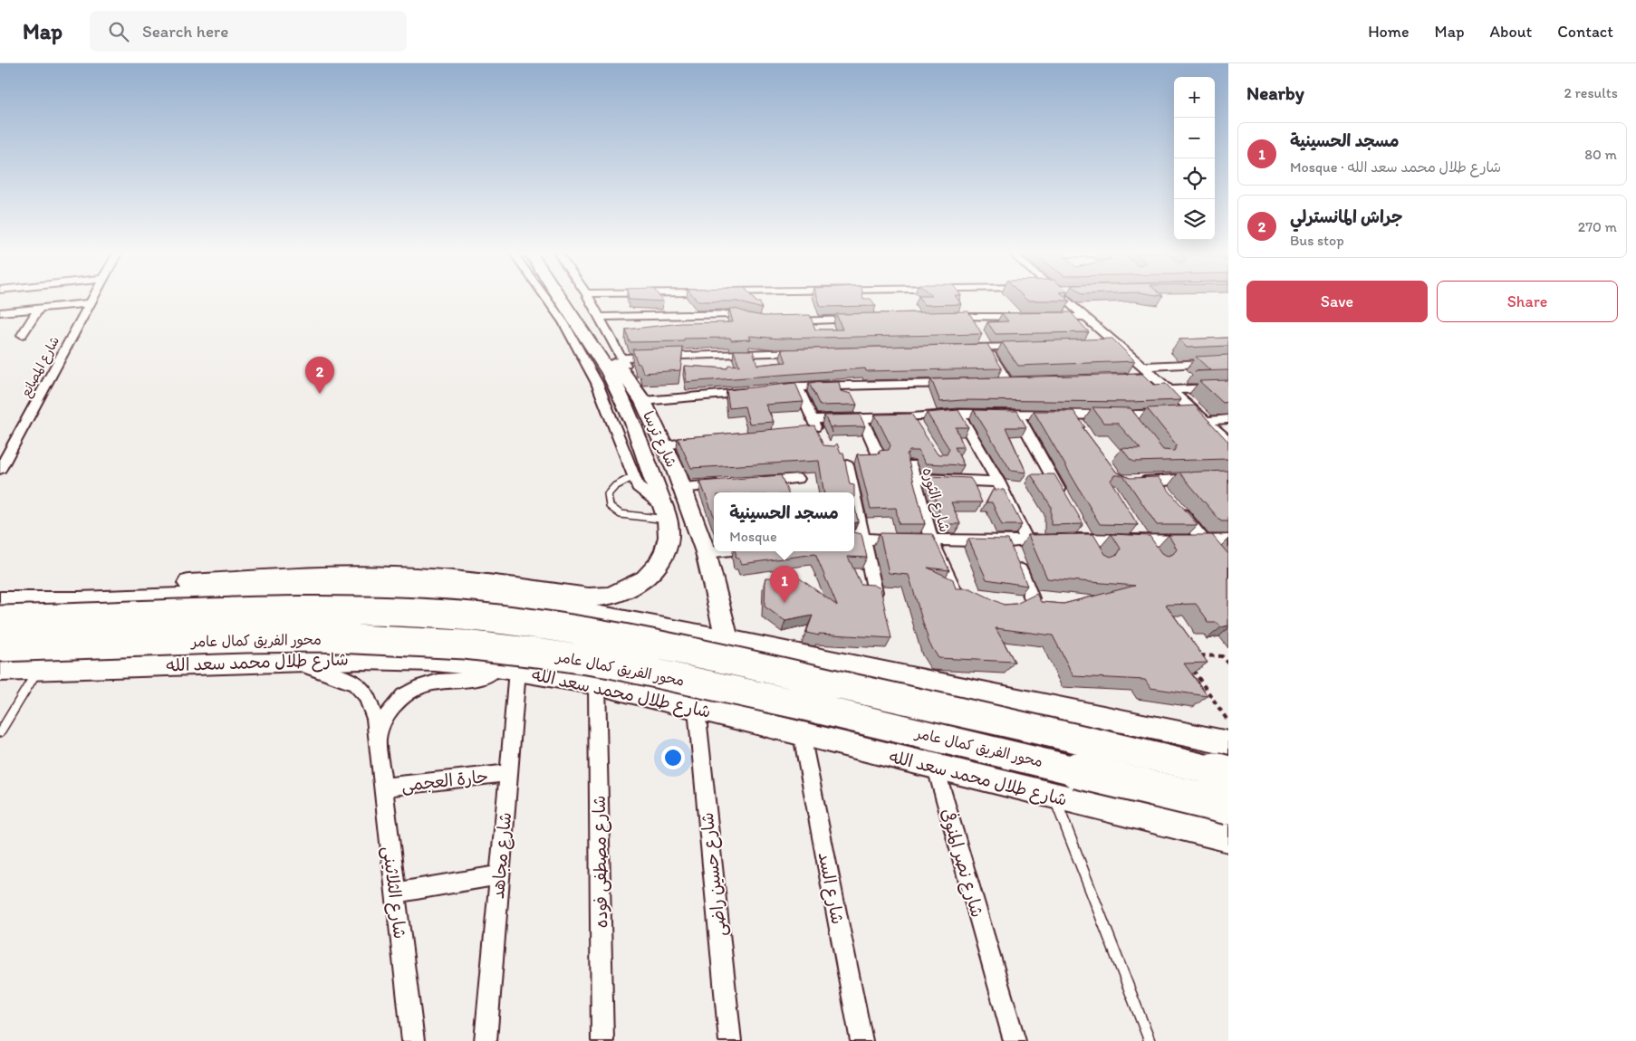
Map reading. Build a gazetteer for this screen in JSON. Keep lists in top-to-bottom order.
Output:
{
  "streets": {
    "highway": ["محور الفريق كمال عامر"],
    "main road": ["شارع ترسا", "شارع طلال محمد سعد الله"],
    "street": [
      "شارع المصانع",
      "شارع الثوره",
      "حارة العجمى",
      "شارع مجاهد",
      "شارع مصطفى فوده",
      "شارع نصر المنوفى",
      "شارع حسين راضى",
      "شارع السد",
      "شارع الثلاثينى"
    ]
  },
  "crossings": [
    ["شارع ترسا", "شارع طلال محمد سعد الله"],
    ["شارع طلال محمد سعد الله", "شارع مجاهد"],
    ["شارع طلال محمد سعد الله", "شارع مصطفى فوده"],
    ["شارع طلال محمد سعد الله", "شارع نصر المنوفى"],
    ["شارع طلال محمد سعد الله", "شارع حسين راضى"],
    ["شارع طلال محمد سعد الله", "شارع السد"],
    ["شارع طلال محمد سعد الله", "شارع الثلاثينى"],
    ["حارة العجمى", "شارع مجاهد"],
    ["حارة العجمى", "شارع الثلاثينى"],
    ["شارع مجاهد", "شارع الثلاثينى"]
  ],
  "page": {
    "header": "Map",
    "search": "Search here",
    "nav": [
      "Home",
      "Map",
      "About",
      "Contact"
    ],
    "heading": ["Nearby", "2 results"],
    "map_buttons": ["+", "−"],
    "list": [
      {
        "mark": "1",
        "name": "مسجد الحسينية",
        "note": "Mosque · شارع طلال محمد سعد الله",
        "value": "80 m"
      },
      {
        "mark": "2",
        "name": "جراش المانسترلي",
        "note": "Bus stop",
        "value": "270 m"
      }
    ],
    "buttons": ["Save", "Share"],
    "pins": ["2", "1"],
    "popup": ["مسجد الحسينية", "Mosque"]
  }
}
